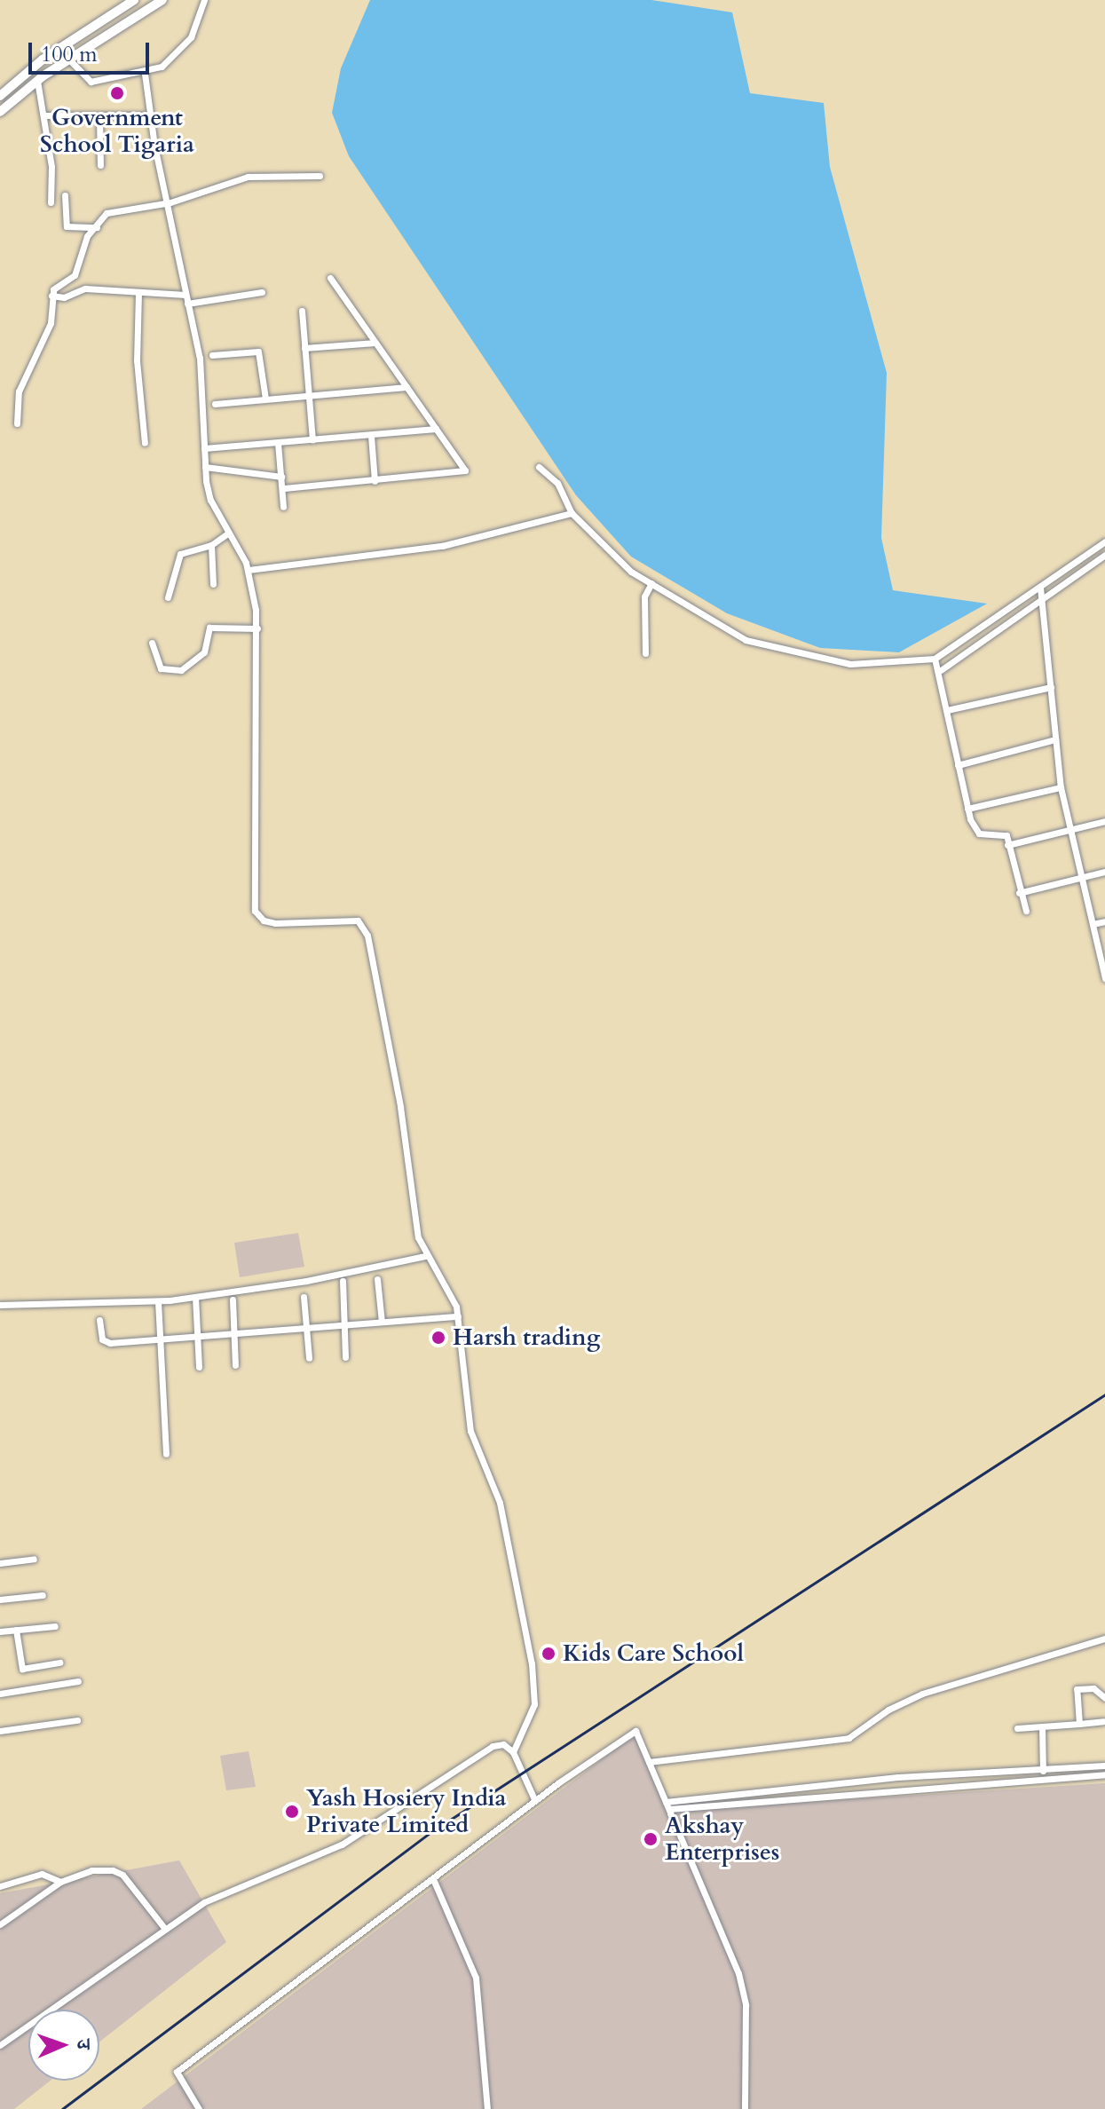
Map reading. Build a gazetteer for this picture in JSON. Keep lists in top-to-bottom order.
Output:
{
  "places": [
    "Government School Tigaria",
    "Harsh trading",
    "Kids Care School",
    "Yash Hosiery India Private Limited",
    "Akshay Enterprises"
  ],
  "scale_bar": "100 m",
  "north": "right"
}
